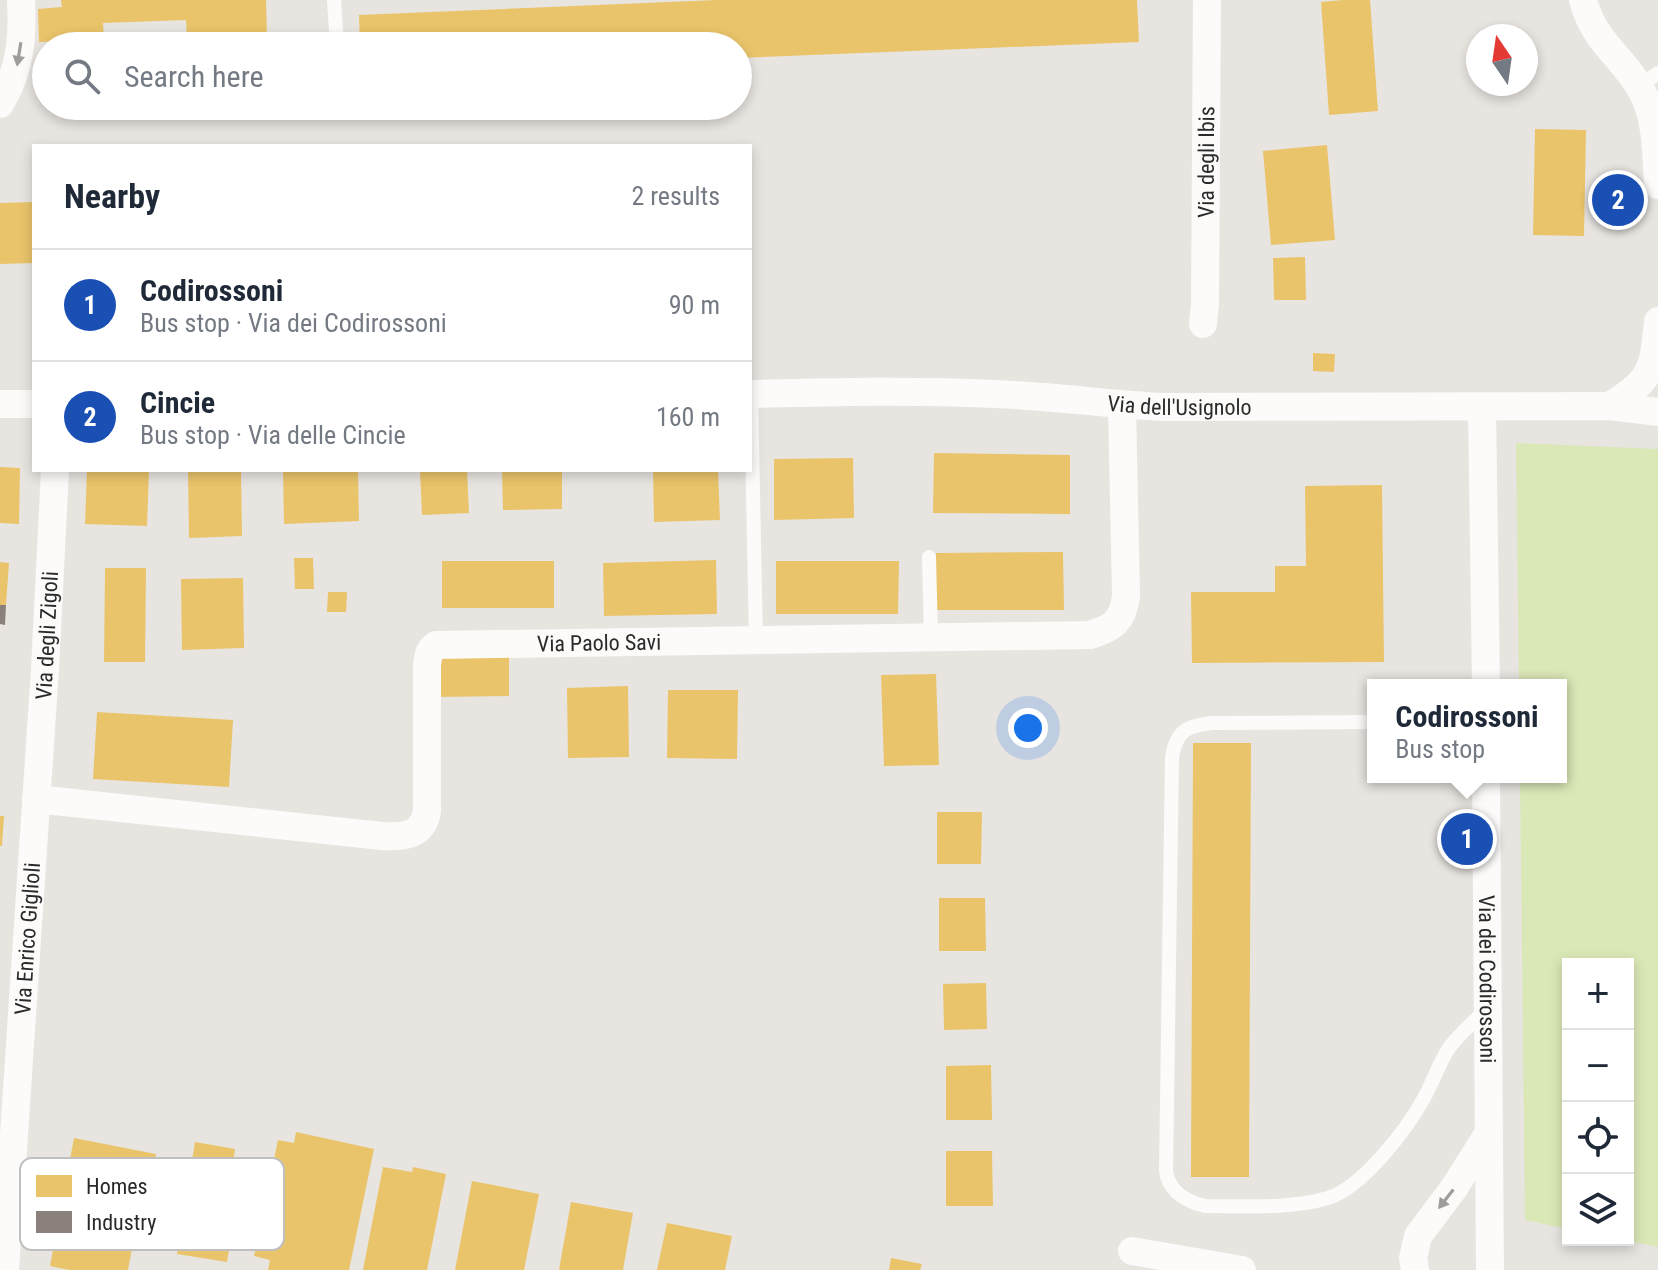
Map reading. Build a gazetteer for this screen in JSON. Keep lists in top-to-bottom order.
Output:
{
  "streets": {
    "street": [
      "Via degli Ibis",
      "Via dell'Usignolo",
      "Via degli Zigoli",
      "Via Paolo Savi",
      "Via Enrico Giglioli",
      "Via dei Codirossoni"
    ]
  },
  "crossings": [
    ["Via dell'Usignolo", "Via Paolo Savi"],
    ["Via degli Zigoli", "Via Paolo Savi"],
    ["Via degli Zigoli", "Via Enrico Giglioli"],
    ["Via Paolo Savi", "Via Enrico Giglioli"]
  ],
  "legend": ["Homes", "Industry"],
  "north": "top",
  "page": {
    "search": "Search here",
    "heading": ["Nearby", "2 results"],
    "pins": ["2", "1"],
    "list": [
      {
        "mark": "1",
        "name": "Codirossoni",
        "note": "Bus stop · Via dei Codirossoni",
        "value": "90 m"
      },
      {
        "mark": "2",
        "name": "Cincie",
        "note": "Bus stop · Via delle Cincie",
        "value": "160 m"
      }
    ],
    "popup": ["Codirossoni", "Bus stop"],
    "map_buttons": ["+", "−"]
  }
}
